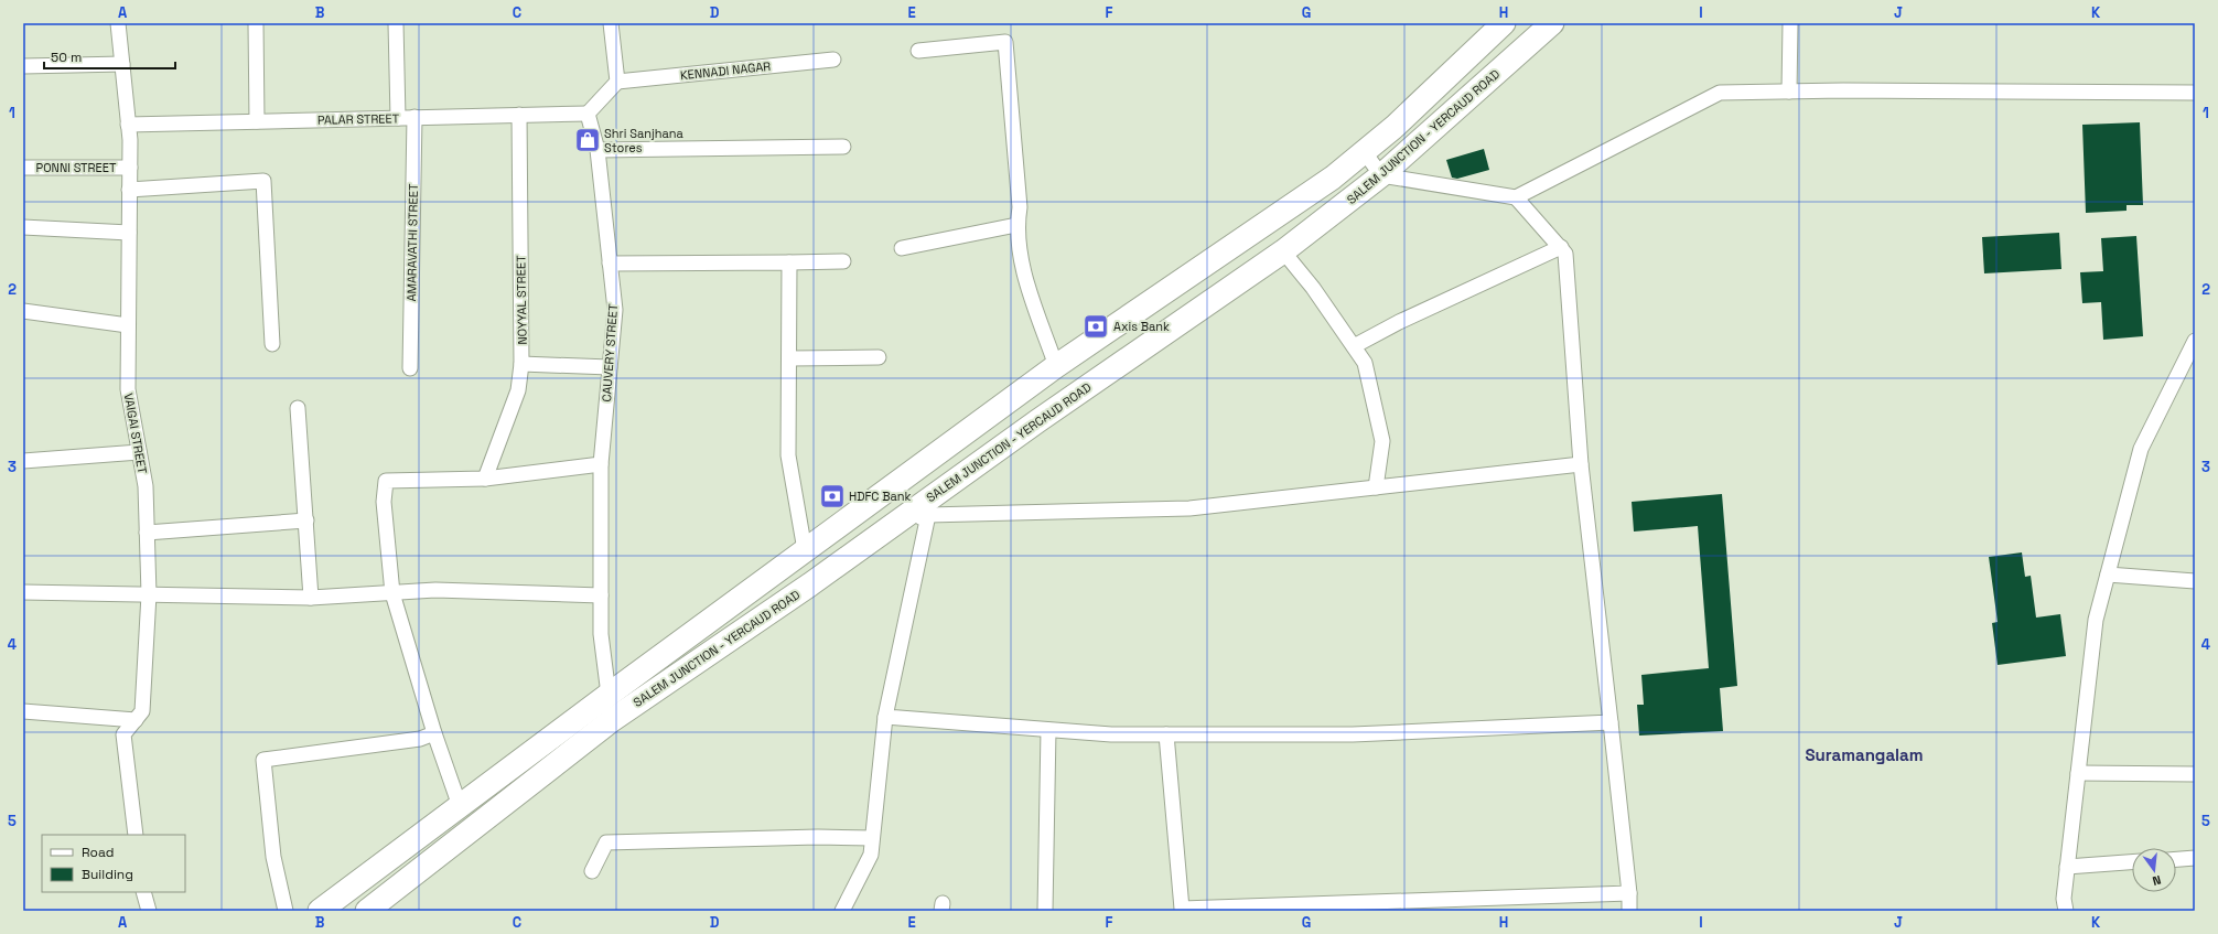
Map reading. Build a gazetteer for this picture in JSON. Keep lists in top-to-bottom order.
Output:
{
  "streets": {
    "main road": ["SALEM JUNCTION - YERCAUD ROAD"],
    "street": [
      "KENNADI NAGAR",
      "PALAR STREET",
      "PONNI STREET",
      "AMARAVATHI STREET",
      "NOYYAL STREET",
      "CAUVERY STREET",
      "VAIGAI STREET"
    ]
  },
  "crossings": [
    ["PALAR STREET", "AMARAVATHI STREET"],
    ["PALAR STREET", "NOYYAL STREET"],
    ["PALAR STREET", "CAUVERY STREET"],
    ["PALAR STREET", "VAIGAI STREET"],
    ["PONNI STREET", "VAIGAI STREET"]
  ],
  "districts": ["Suramangalam"],
  "places": {
    "shop": ["Shri Sanjhana Stores"],
    "bank": ["Axis Bank", "HDFC Bank"]
  },
  "legend": ["Road", "Building"],
  "scale_bar": "50 m",
  "north": "bottom",
  "grid": {
    "columns": [
      "A",
      "B",
      "C",
      "D",
      "E",
      "F",
      "G",
      "H",
      "I",
      "J",
      "K"
    ],
    "rows": [
      "1",
      "2",
      "3",
      "4",
      "5"
    ]
  }
}
